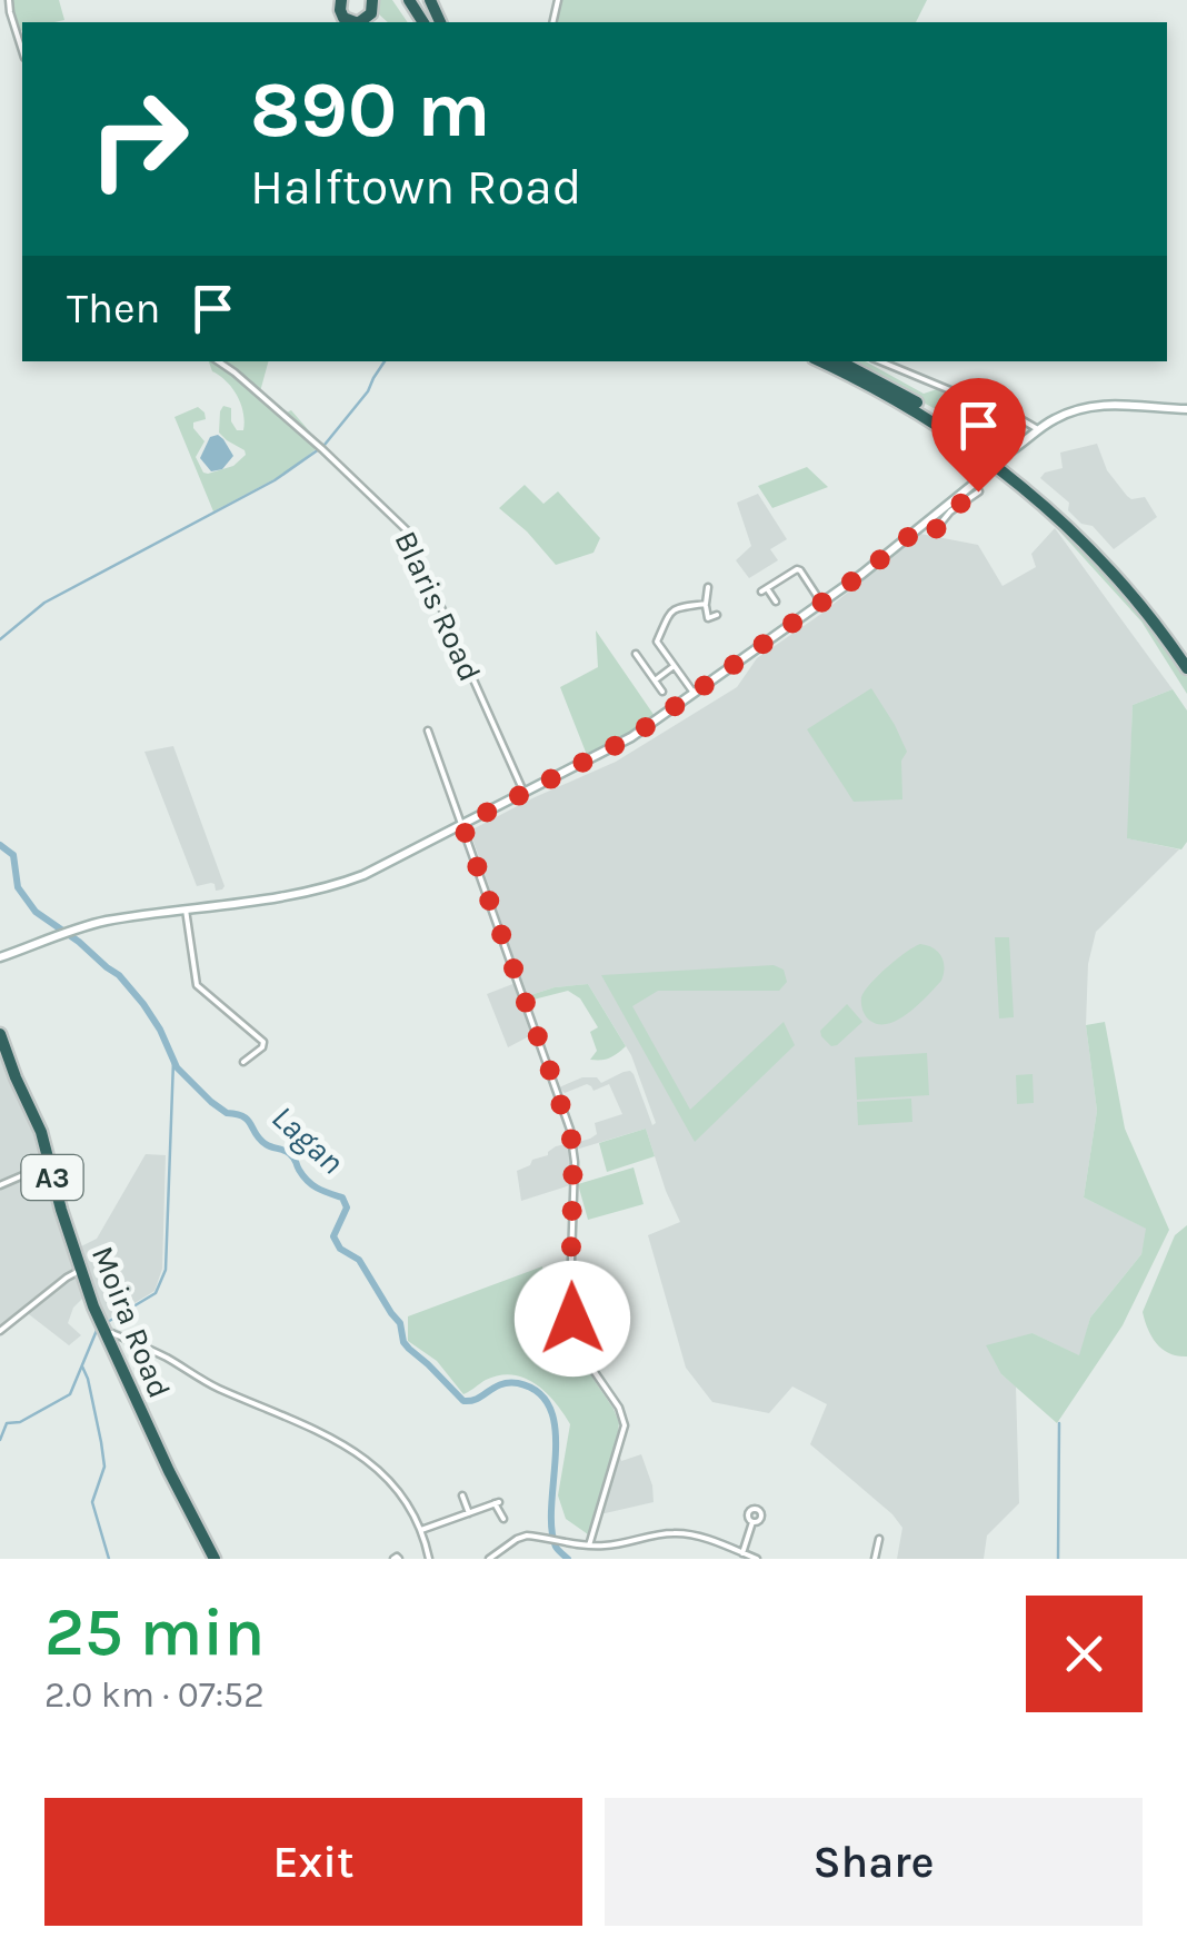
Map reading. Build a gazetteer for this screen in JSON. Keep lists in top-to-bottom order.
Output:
{
  "streets": {
    "highway": ["A3", "Moira Road"],
    "street": ["Blaris Road"]
  },
  "water": ["Lagan"],
  "page": {
    "turn": ["890 m", "Halftown Road"],
    "then": "Then",
    "heading": ["25 min", "2.0 km · 07:52"],
    "buttons": ["Exit", "Share"]
  }
}
